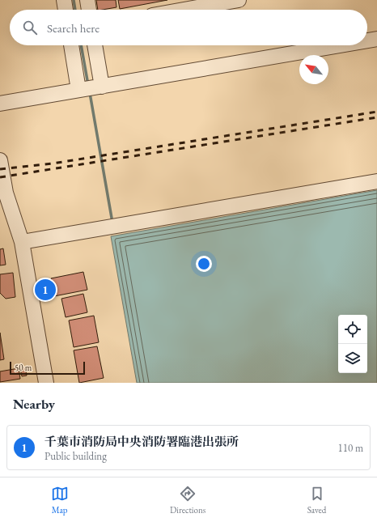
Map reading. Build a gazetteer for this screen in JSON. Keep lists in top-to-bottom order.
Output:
{
  "scale_bar": "50 m",
  "north": "top left",
  "page": {
    "search": "Search here",
    "pins": "1",
    "scale": "50 m",
    "heading": "Nearby",
    "list": [
      {
        "mark": "1",
        "name": "千葉市消防局中央消防署臨港出張所",
        "note": "Public building",
        "value": "110 m"
      }
    ],
    "nav": ["Map", "Directions", "Saved"]
  }
}
